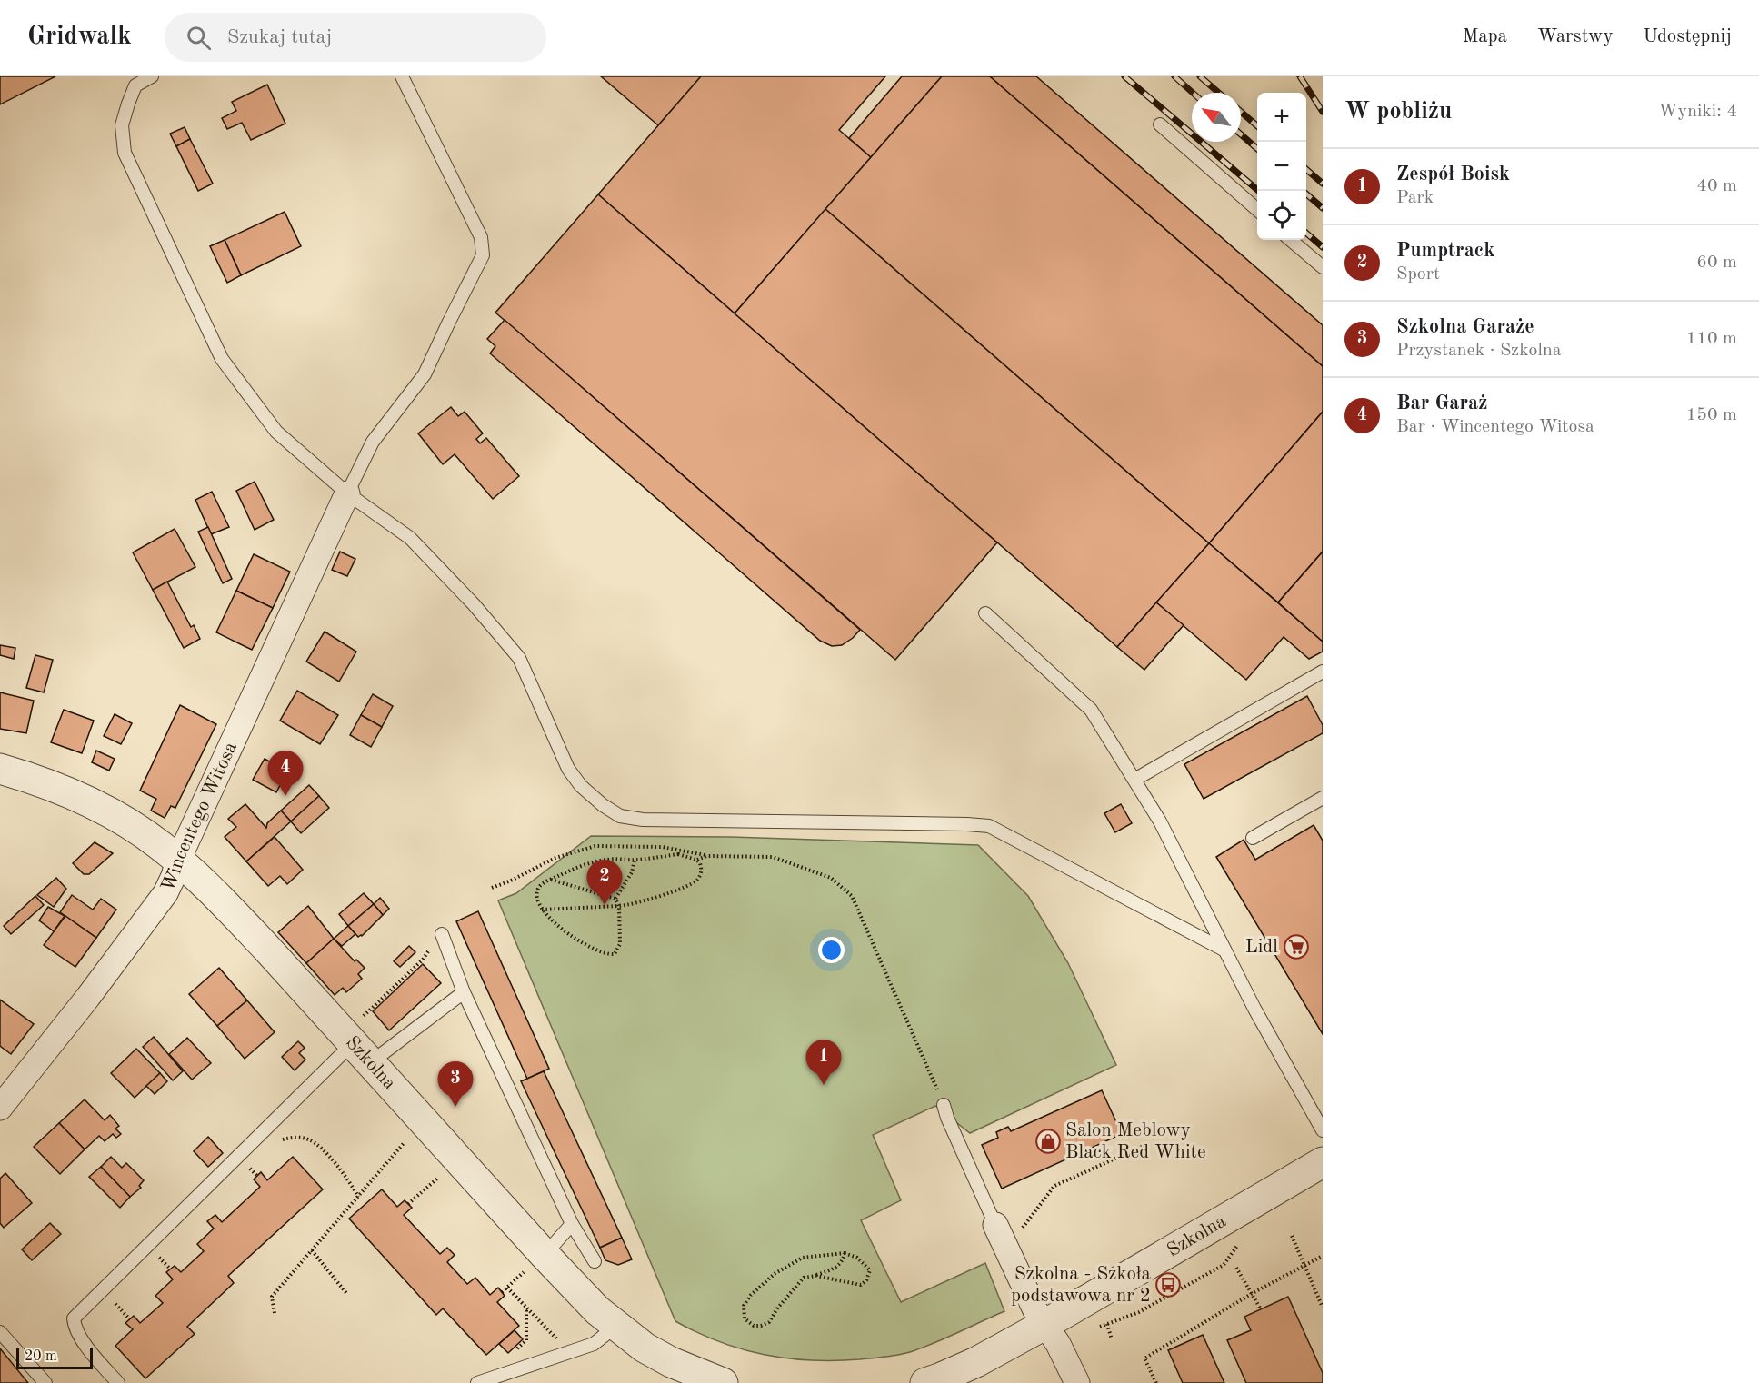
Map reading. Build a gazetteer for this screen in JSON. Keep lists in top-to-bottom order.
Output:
{
  "streets": {
    "street": ["Wincentego Witosa", "Szkolna"]
  },
  "crossings": [
    ["Wincentego Witosa", "Szkolna"]
  ],
  "places": {
    "supermarket": ["Lidl"],
    "shop": ["Salon Meblowy Black Red White"],
    "bus stop": ["Szkolna - Szkoła podstawowa nr 2"]
  },
  "scale_bar": "20 m",
  "north": "top left",
  "page": {
    "header": "Gridwalk",
    "search": "Szukaj tutaj",
    "nav": ["Mapa", "Warstwy", "Udostępnij"],
    "heading": ["W pobliżu", "Wyniki: 4"],
    "map_buttons": ["+", "−"],
    "list": [
      {
        "mark": "1",
        "name": "Zespół Boisk",
        "note": "Park",
        "value": "40 m"
      },
      {
        "mark": "2",
        "name": "Pumptrack",
        "note": "Sport",
        "value": "60 m"
      },
      {
        "mark": "3",
        "name": "Szkolna Garaże",
        "note": "Przystanek · Szkolna",
        "value": "110 m"
      },
      {
        "mark": "4",
        "name": "Bar Garaż",
        "note": "Bar · Wincentego Witosa",
        "value": "150 m"
      }
    ],
    "pins": [
      "4",
      "2",
      "1",
      "3"
    ],
    "scale": "20 m"
  }
}
